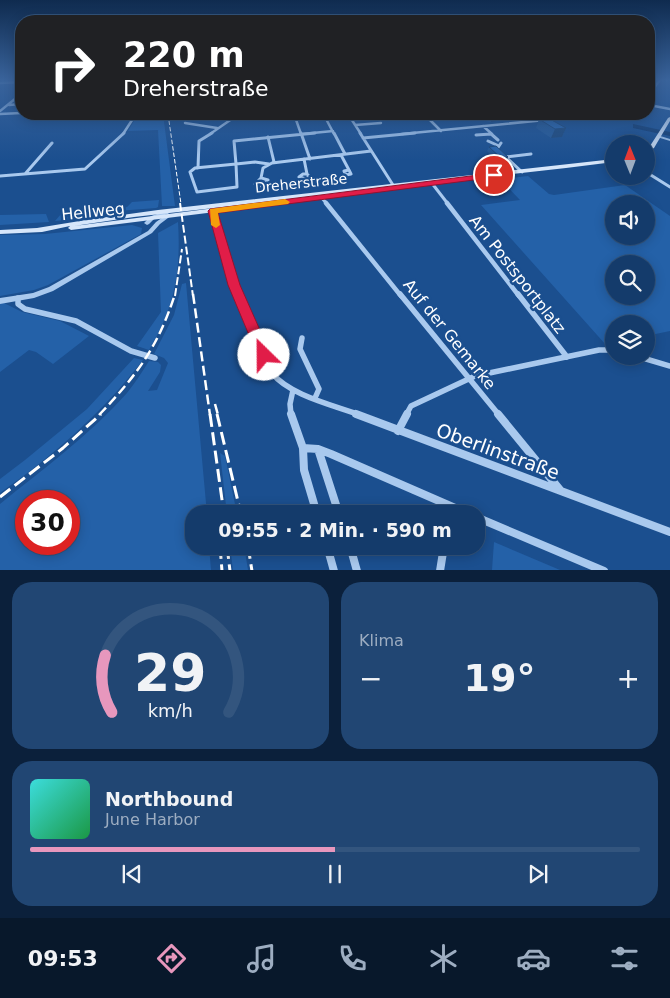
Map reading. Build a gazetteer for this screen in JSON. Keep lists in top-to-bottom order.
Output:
{
  "streets": {
    "main road": ["Dreherstraße", "Hellweg"],
    "street": ["Am Postsportplatz", "Auf der Gemarke", "Oberlinstraße"]
  },
  "crossings": [
    ["Dreherstraße", "Hellweg"],
    ["Dreherstraße", "Am Postsportplatz"],
    ["Dreherstraße", "Auf der Gemarke"],
    ["Dreherstraße", "Oberlinstraße"],
    ["Hellweg", "Oberlinstraße"],
    ["Auf der Gemarke", "Oberlinstraße"]
  ],
  "north": "top",
  "page": {
    "turn": ["220 m", "Dreherstraße"],
    "limit": "30",
    "trip": "09:55 · 2 Min. · 590 m",
    "tile": "Klima",
    "heat": ["−", "19°", "+"],
    "song": ["Northbound", "June Harbor"],
    "tabs": "09:53",
    "gauge": ["29", "km/h"]
  }
}
